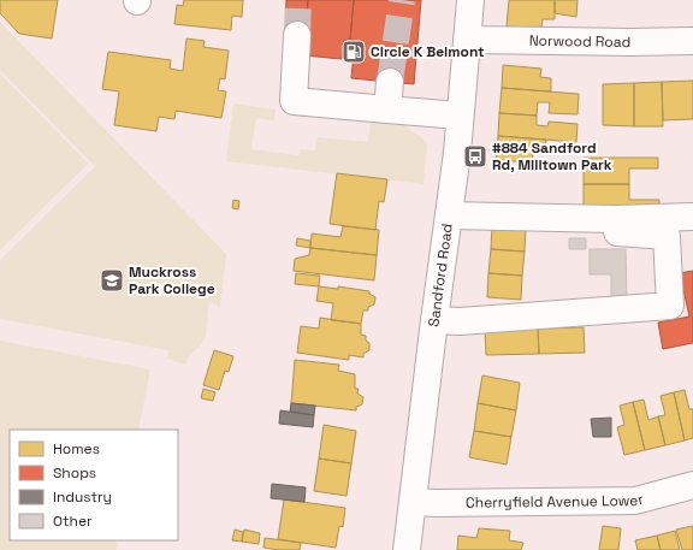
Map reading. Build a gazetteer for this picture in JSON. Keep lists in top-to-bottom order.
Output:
{
  "streets": {
    "main road": ["Norwood Road", "Sandford Road", "Cherryfield Avenue Lower"]
  },
  "crossings": [
    ["Norwood Road", "Sandford Road"],
    ["Sandford Road", "Cherryfield Avenue Lower"]
  ],
  "places": {
    "fuel station": ["Circle K Belmont"],
    "bus stop": ["#884 Sandford Rd, Milltown Park"],
    "school or university": ["Muckross Park College"]
  },
  "legend": [
    "Homes",
    "Shops",
    "Industry",
    "Other"
  ]
}
